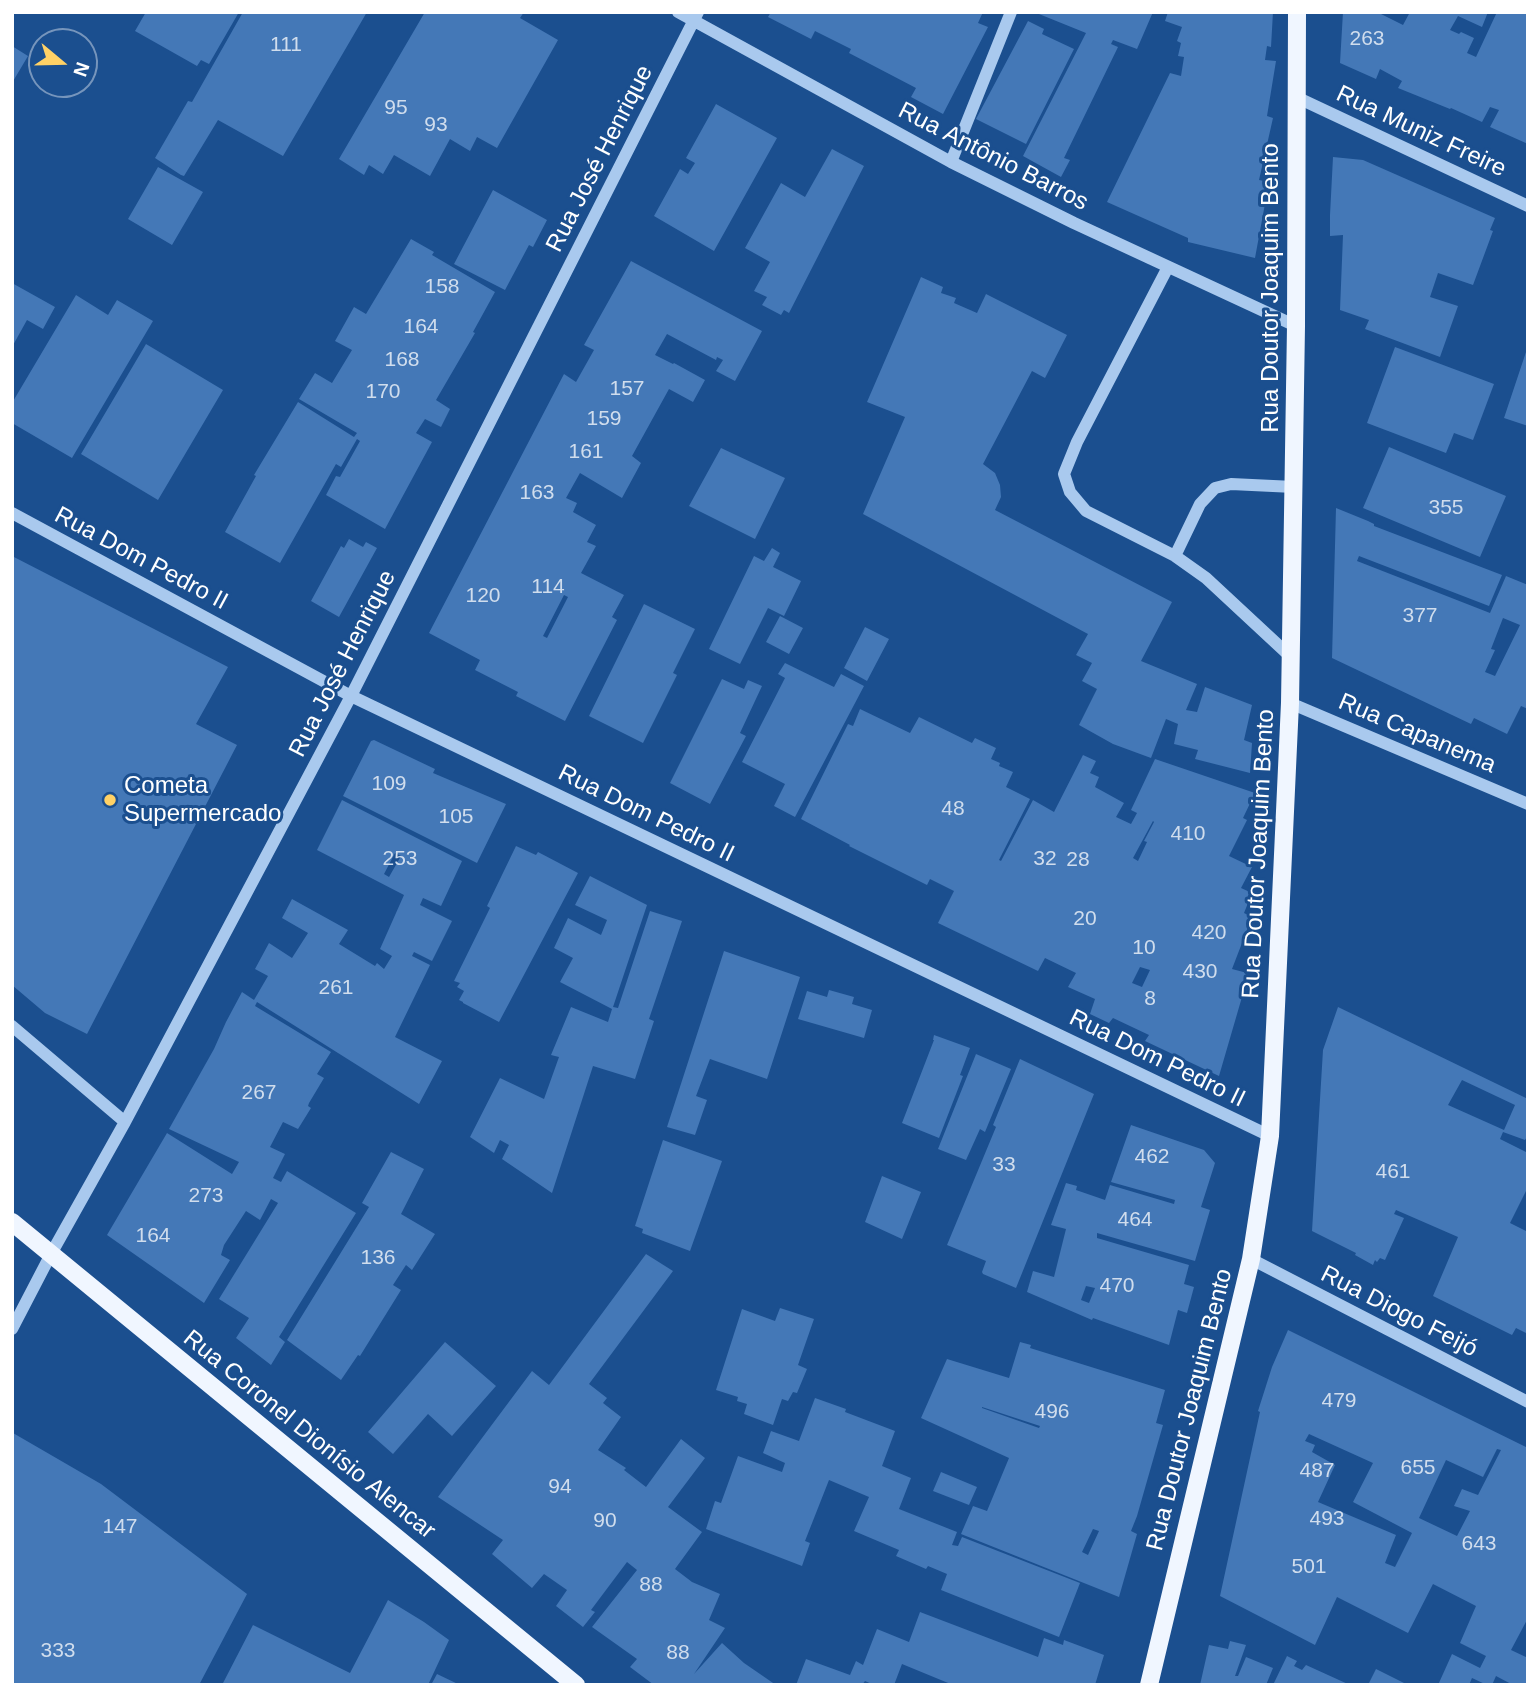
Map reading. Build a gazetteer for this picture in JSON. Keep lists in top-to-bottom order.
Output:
{
  "streets": {
    "main road": ["Rua Doutor Joaquim Bento", "Rua Coronel Dionísio Alencar"],
    "street": [
      "Rua Muniz Freire",
      "Rua Antônio Barros",
      "Rua José Henrique",
      "Rua Dom Pedro II",
      "Rua Capanema",
      "Rua Diogo Feijó"
    ]
  },
  "crossings": [
    ["Rua Muniz Freire", "Rua Doutor Joaquim Bento"],
    ["Rua Antônio Barros", "Rua José Henrique"],
    ["Rua Antônio Barros", "Rua Doutor Joaquim Bento"],
    ["Rua José Henrique", "Rua Dom Pedro II"],
    ["Rua José Henrique", "Rua Coronel Dionísio Alencar"],
    ["Rua Doutor Joaquim Bento", "Rua Dom Pedro II"],
    ["Rua Doutor Joaquim Bento", "Rua Capanema"],
    ["Rua Doutor Joaquim Bento", "Rua Diogo Feijó"]
  ],
  "places": ["Cometa Supermercado"],
  "house_numbers": [
    "263",
    "111",
    "95",
    "93",
    "158",
    "164",
    "168",
    "157",
    "170",
    "159",
    "161",
    "163",
    "355",
    "114",
    "120",
    "377",
    "109",
    "48",
    "105",
    "410",
    "253",
    "32",
    "28",
    "20",
    "420",
    "10",
    "430",
    "261",
    "8",
    "267",
    "462",
    "33",
    "461",
    "273",
    "464",
    "164",
    "136",
    "470",
    "479",
    "496",
    "655",
    "487",
    "94",
    "493",
    "90",
    "147",
    "643",
    "501",
    "88",
    "333",
    "88"
  ],
  "north": "right"
}
